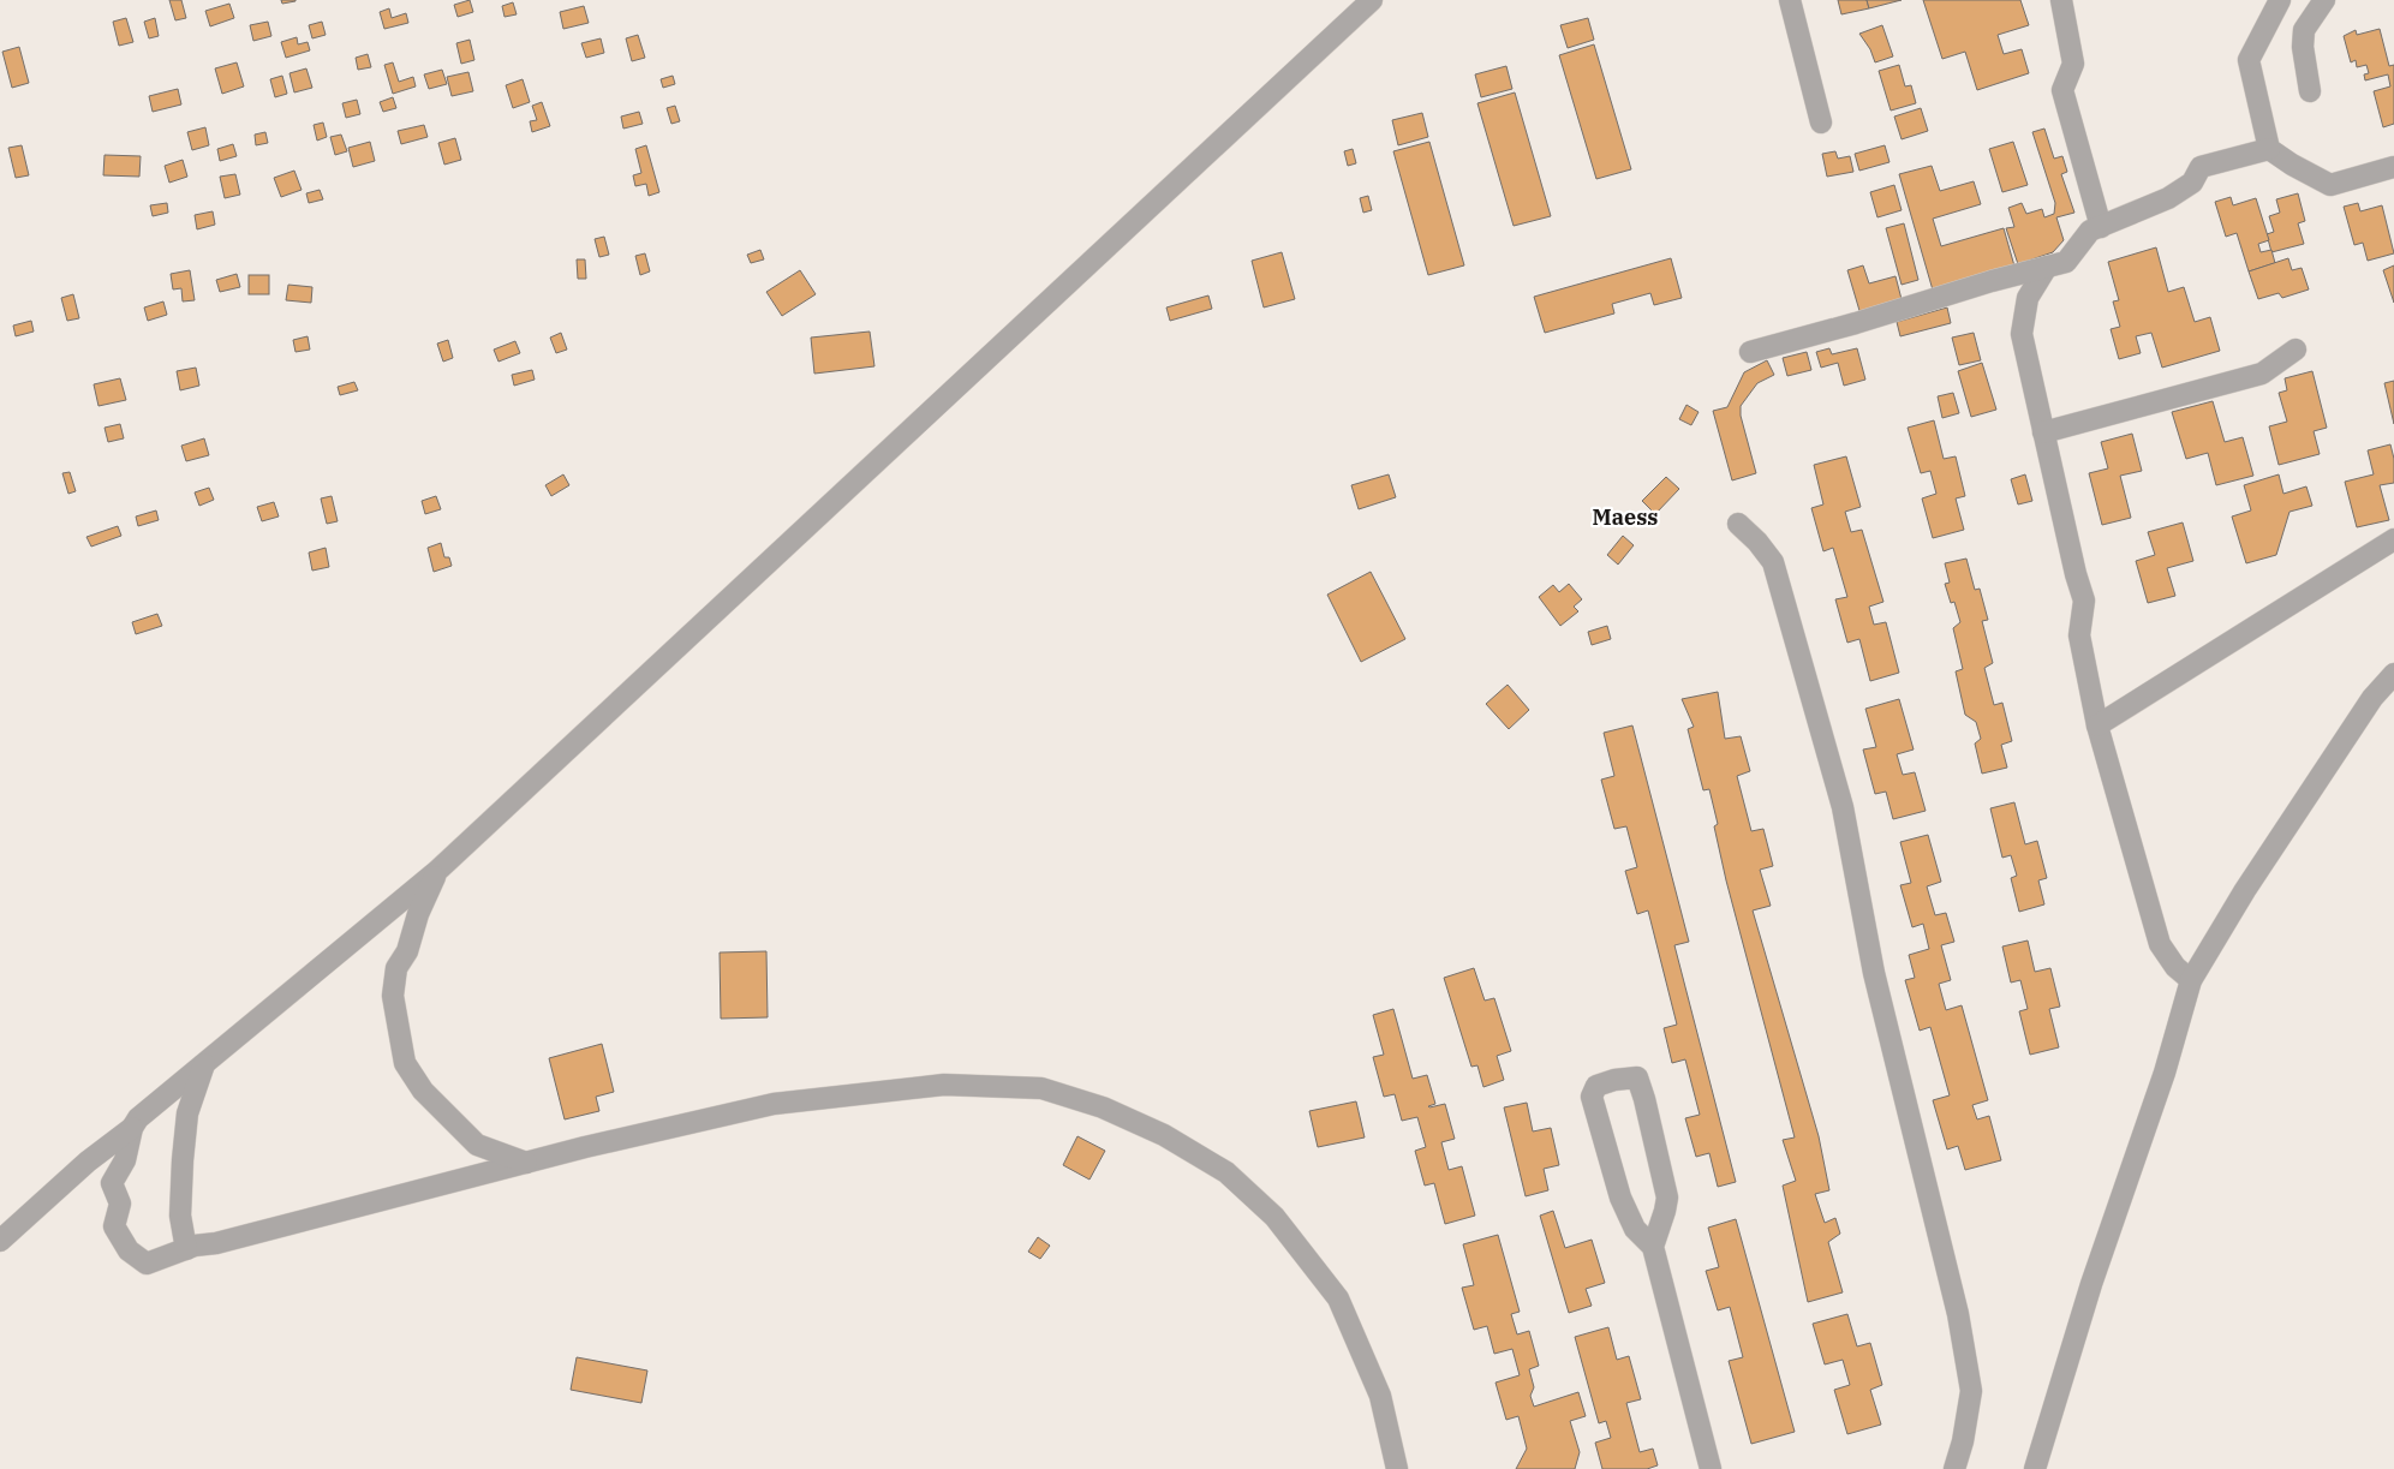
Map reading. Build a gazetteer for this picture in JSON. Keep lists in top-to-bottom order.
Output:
{
  "districts": ["Maess"]
}
